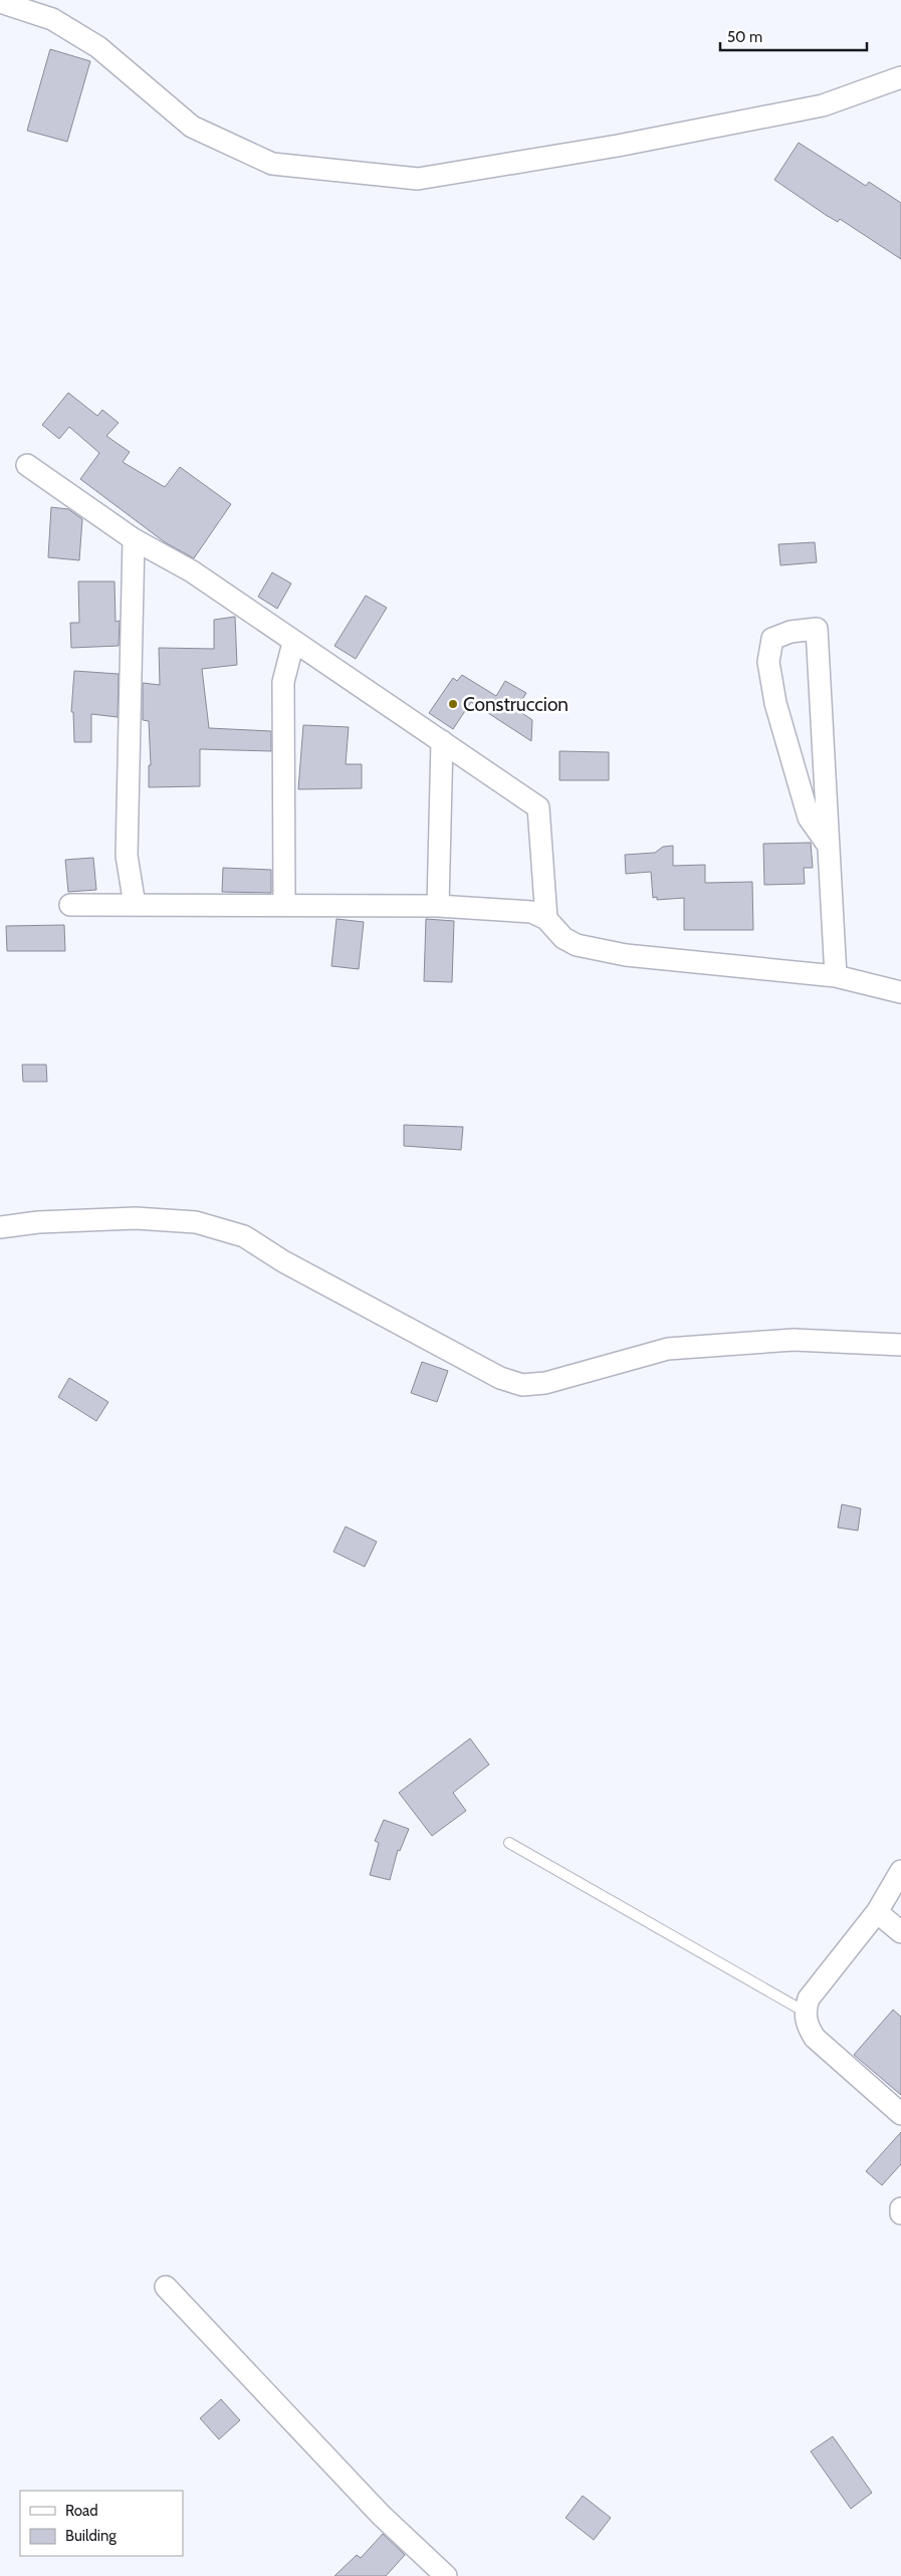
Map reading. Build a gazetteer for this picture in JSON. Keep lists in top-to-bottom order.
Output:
{
  "places": ["Construccion"],
  "legend": ["Road", "Building"],
  "scale_bar": "50 m"
}
